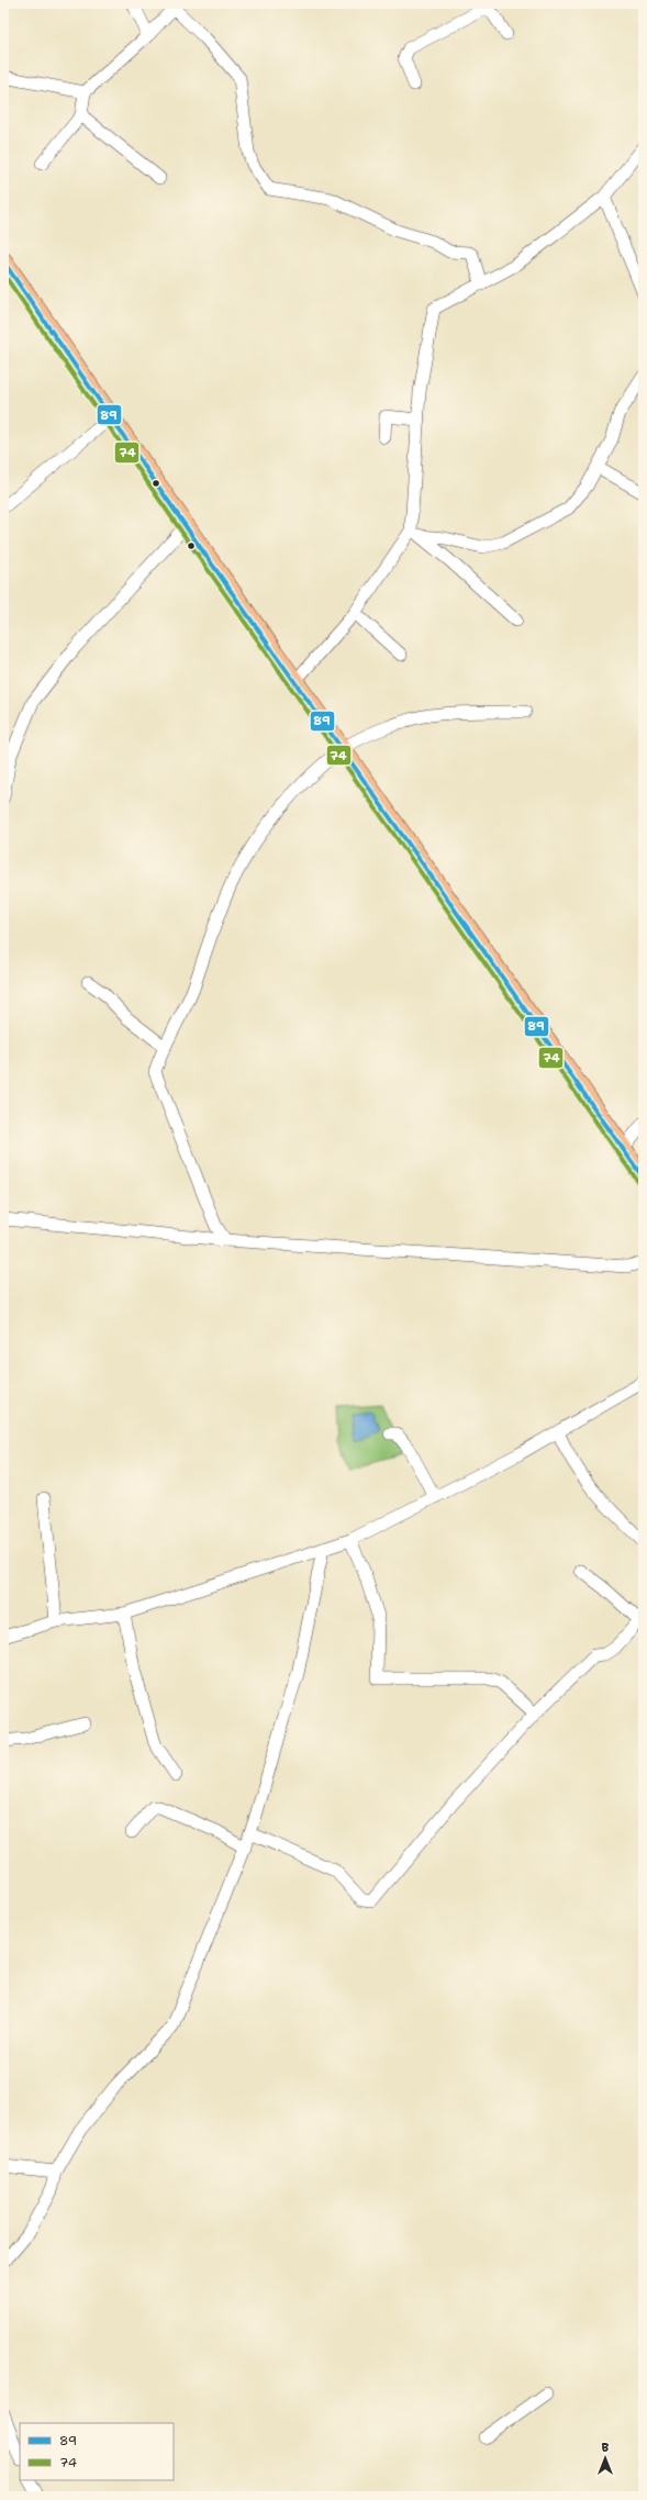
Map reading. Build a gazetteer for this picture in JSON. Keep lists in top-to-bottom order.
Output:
{
  "lines": ["transit line 89", "transit line 74"],
  "legend": ["89", "74"],
  "north": "top"
}
